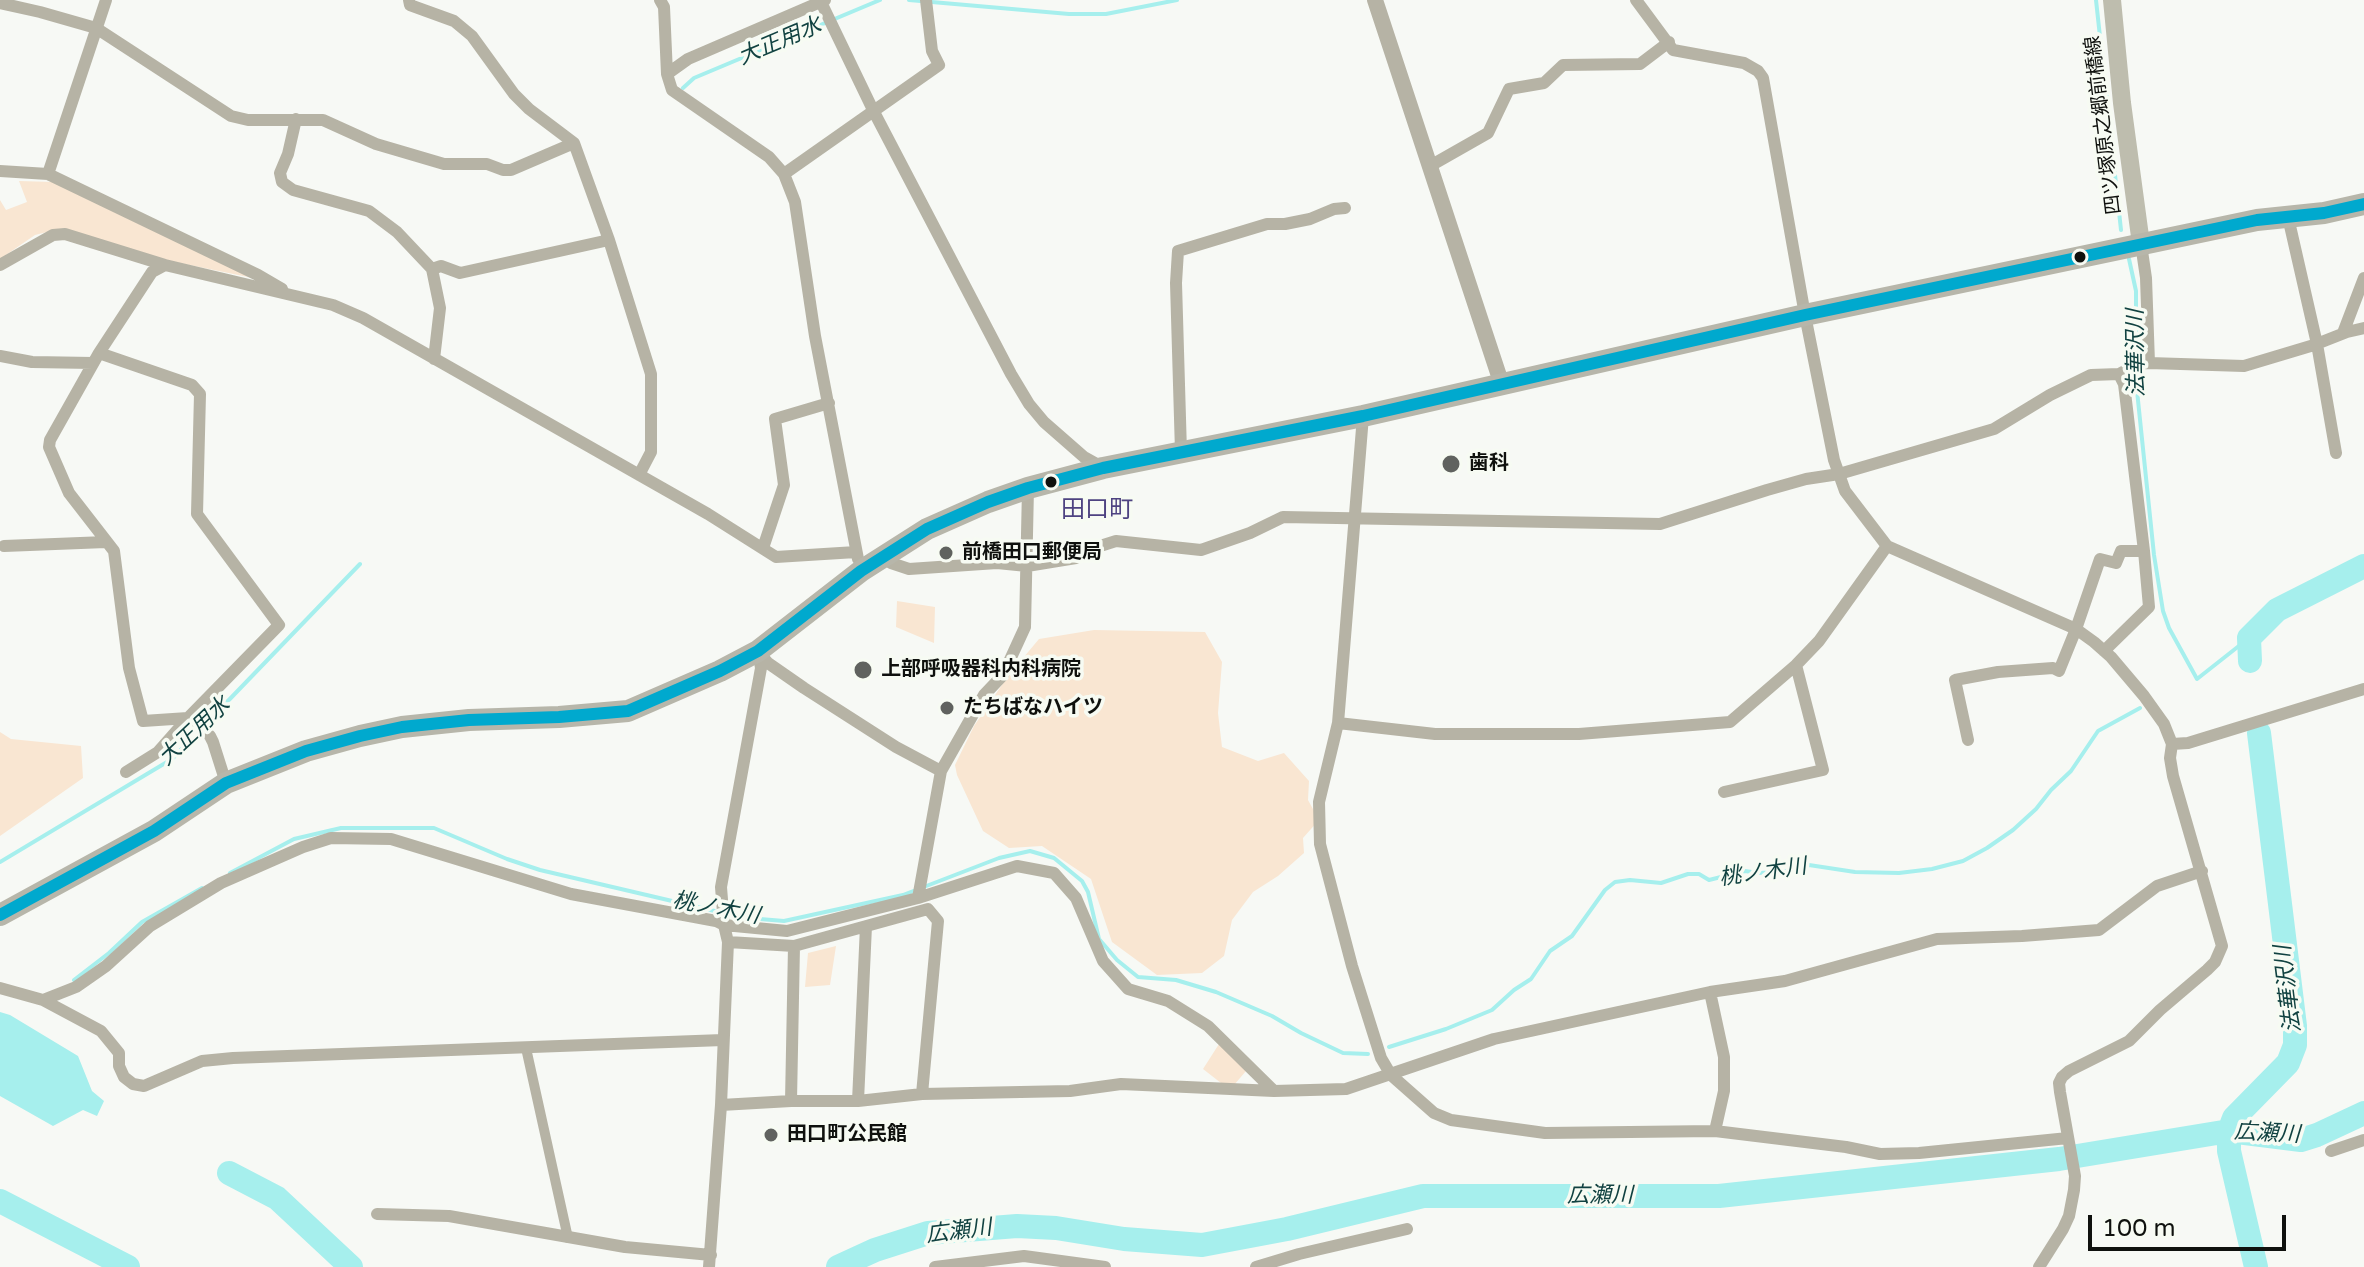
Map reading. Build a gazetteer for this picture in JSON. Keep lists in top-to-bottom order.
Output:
{
  "streets": {
    "main road": ["四ツ塚原之郷前橋線"]
  },
  "districts": ["田口町"],
  "water": [
    "大正用水",
    "法華沢川",
    "桃ノ木川",
    "広瀬川"
  ],
  "places": [
    "歯科",
    "前橋田口郵便局",
    "上部呼吸器科内科病院",
    "たちばなハイツ",
    "田口町公民館"
  ],
  "scale_bar": "100 m"
}
